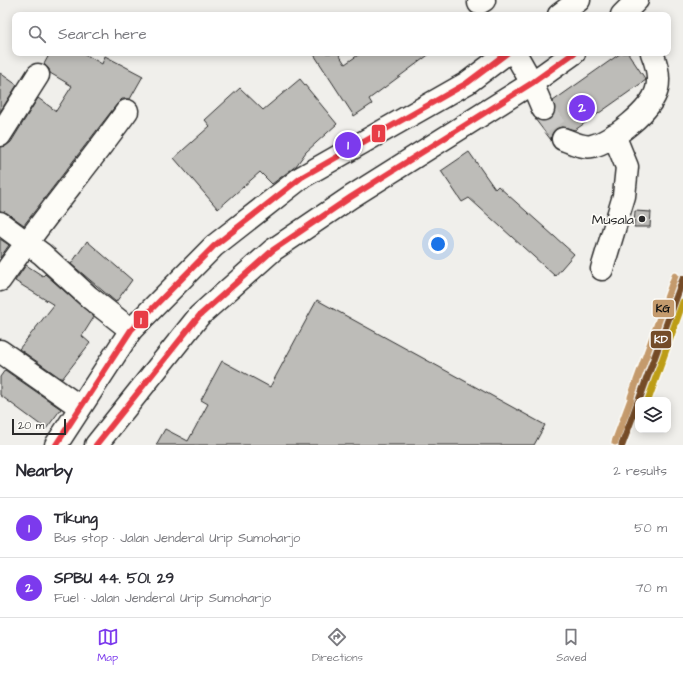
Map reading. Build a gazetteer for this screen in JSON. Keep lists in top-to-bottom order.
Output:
{
  "places": ["Musala"],
  "lines": ["transit line 1", "transit line KG", "transit line KD"],
  "scale_bar": "20 m",
  "page": {
    "search": "Search here",
    "pins": ["2", "1"],
    "scale": "20 m",
    "heading": ["Nearby", "2 results"],
    "list": [
      {
        "mark": "1",
        "name": "Tikung",
        "note": "Bus stop · Jalan Jenderal Urip Sumoharjo",
        "value": "50 m"
      },
      {
        "mark": "2",
        "name": "SPBU 44. 501. 29",
        "note": "Fuel · Jalan Jenderal Urip Sumoharjo",
        "value": "70 m"
      }
    ],
    "nav": ["Map", "Directions", "Saved"]
  }
}
